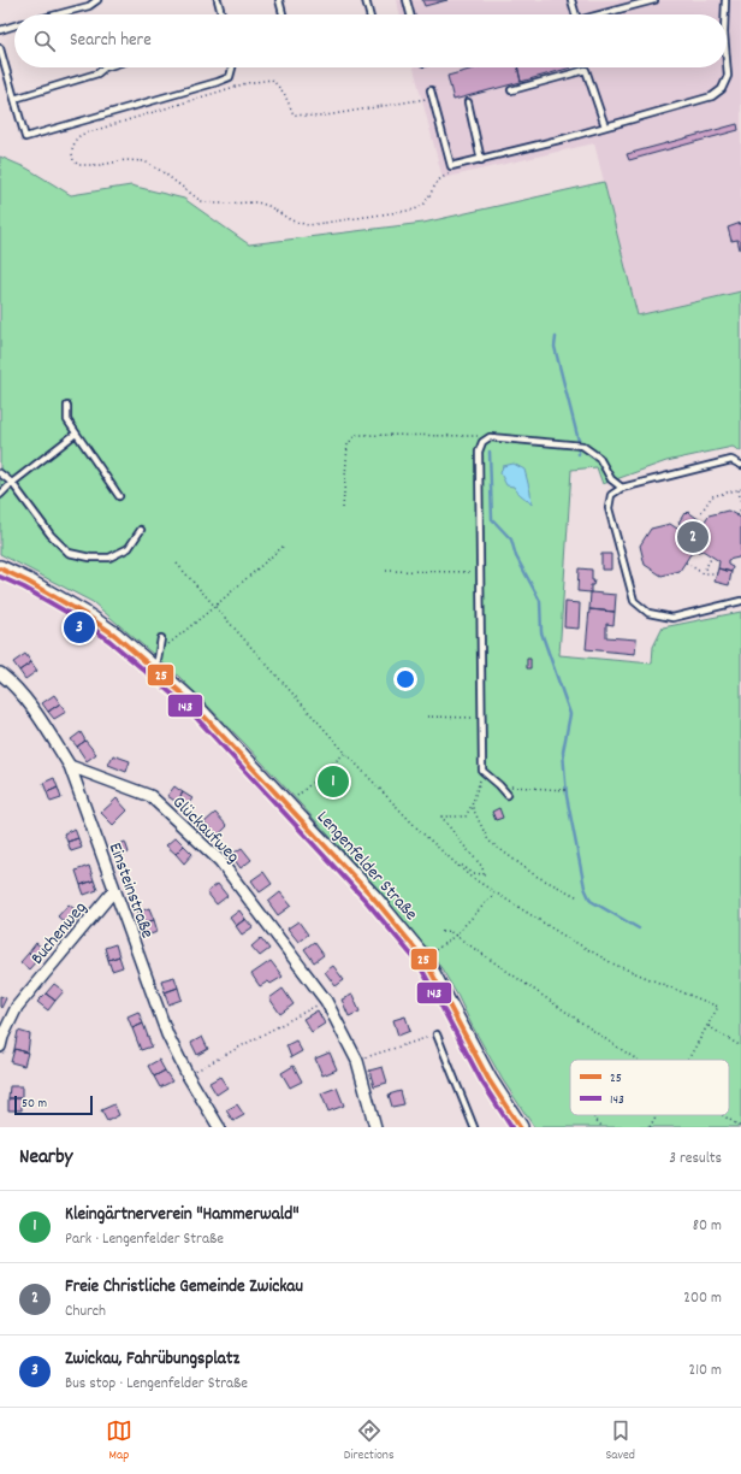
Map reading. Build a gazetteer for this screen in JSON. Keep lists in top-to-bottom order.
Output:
{
  "streets": {
    "main road": ["Lengenfelder Straße"],
    "street": ["Glückaufweg", "Einsteinstraße", "Buchenweg"]
  },
  "crossings": [
    ["Glückaufweg", "Einsteinstraße"],
    ["Einsteinstraße", "Buchenweg"]
  ],
  "lines": ["transit line 25", "transit line 143"],
  "legend": ["25", "143"],
  "scale_bar": "50 m",
  "page": {
    "search": "Search here",
    "pins": ["2", "3", "1"],
    "scale": "50 m",
    "heading": ["Nearby", "3 results"],
    "list": [
      {
        "mark": "1",
        "name": "Kleingärtnerverein \"Hammerwald\"",
        "note": "Park · Lengenfelder Straße",
        "value": "80 m"
      },
      {
        "mark": "2",
        "name": "Freie Christliche Gemeinde Zwickau",
        "note": "Church",
        "value": "200 m"
      },
      {
        "mark": "3",
        "name": "Zwickau, Fahrübungsplatz",
        "note": "Bus stop · Lengenfelder Straße",
        "value": "210 m"
      }
    ],
    "nav": ["Map", "Directions", "Saved"]
  }
}
